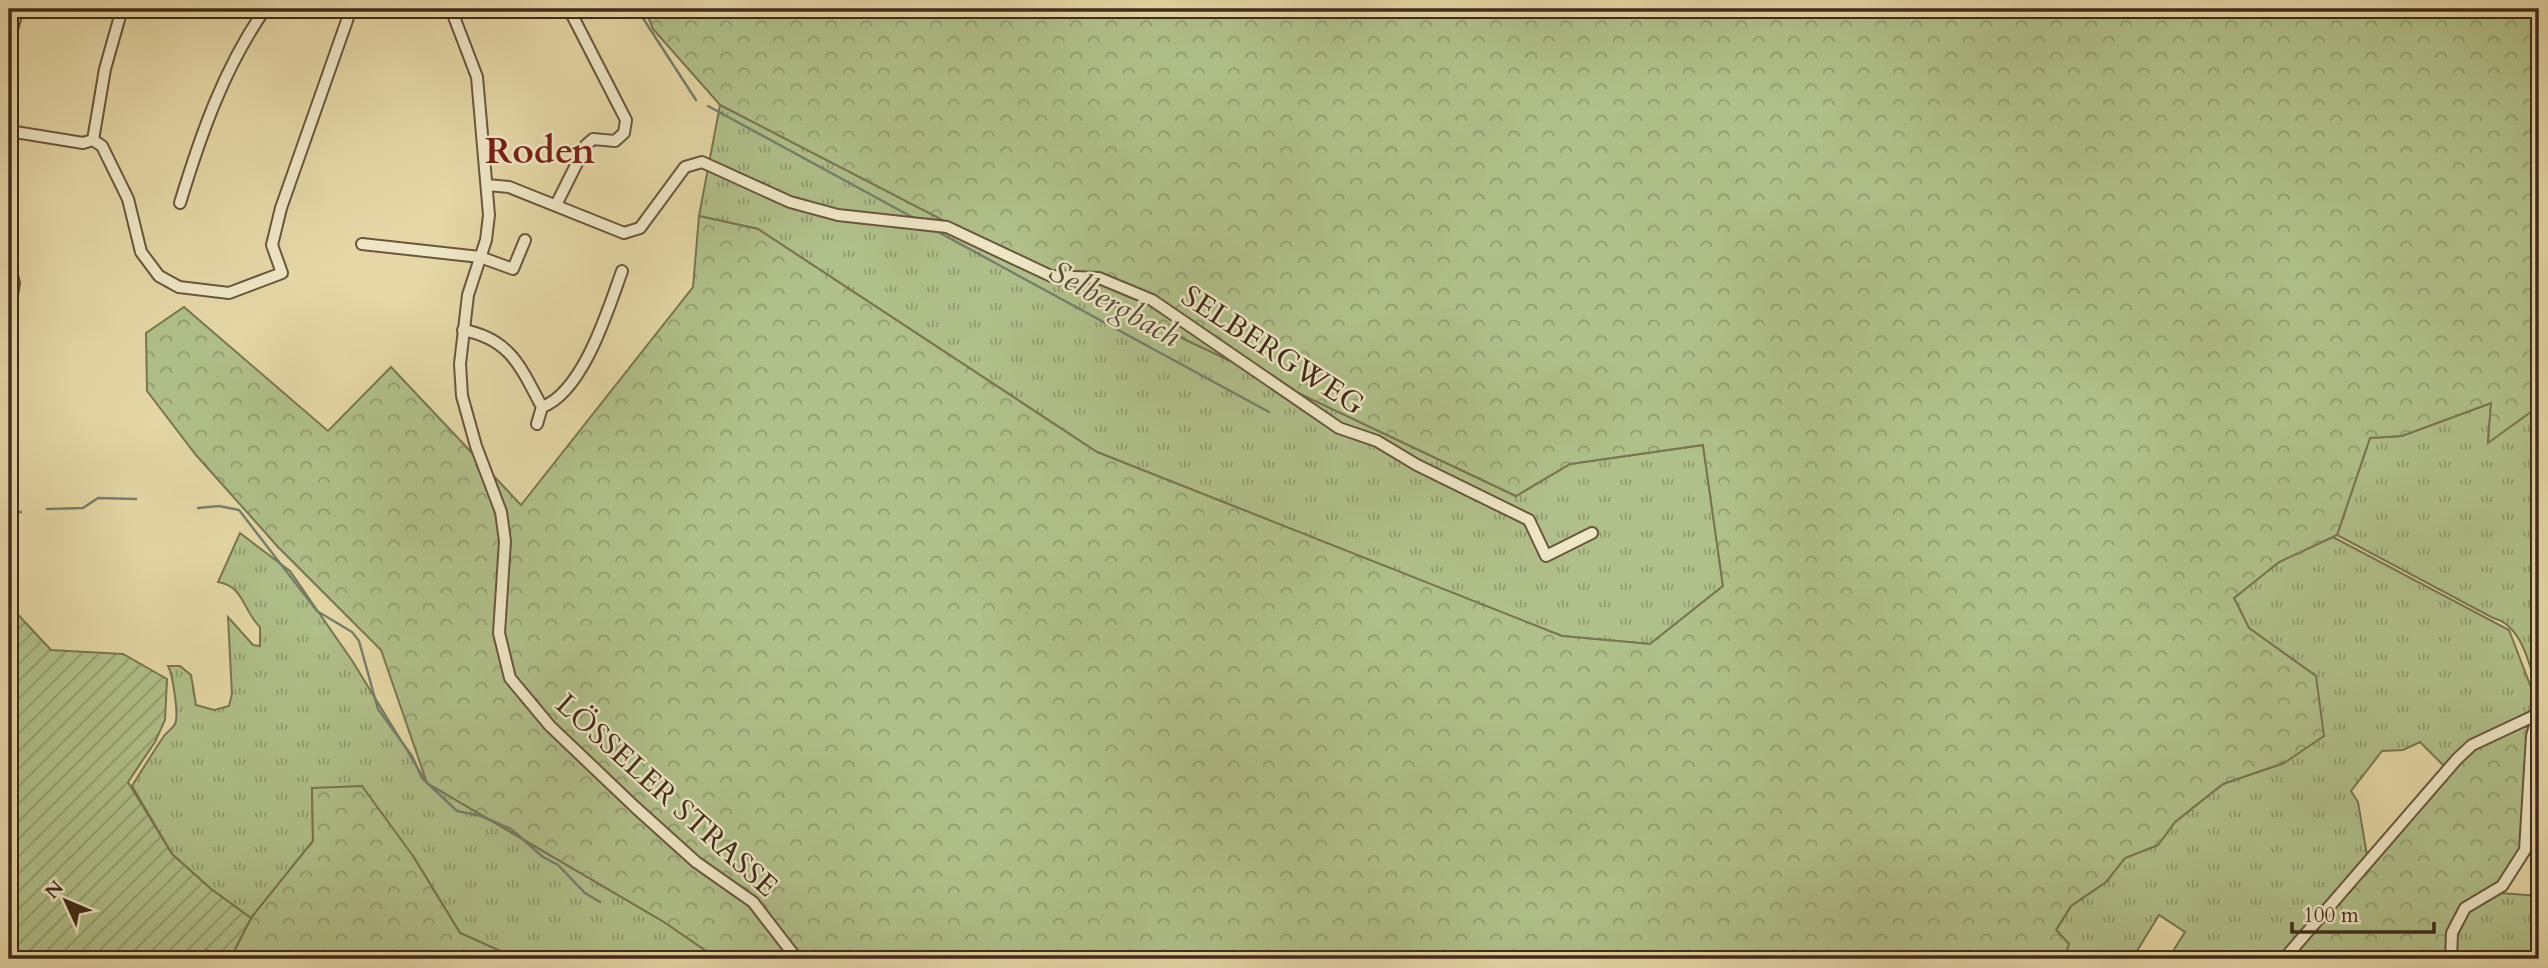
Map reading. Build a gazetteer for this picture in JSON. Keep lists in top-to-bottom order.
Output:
{
  "streets": {
    "street": ["SELBERGWEG", "LÖSSELER STRASSE"]
  },
  "crossings": [
    ["SELBERGWEG", "LÖSSELER STRASSE"]
  ],
  "districts": ["Roden"],
  "water": ["Selbergbach"],
  "scale_bar": "100 m",
  "north": "top left"
}
